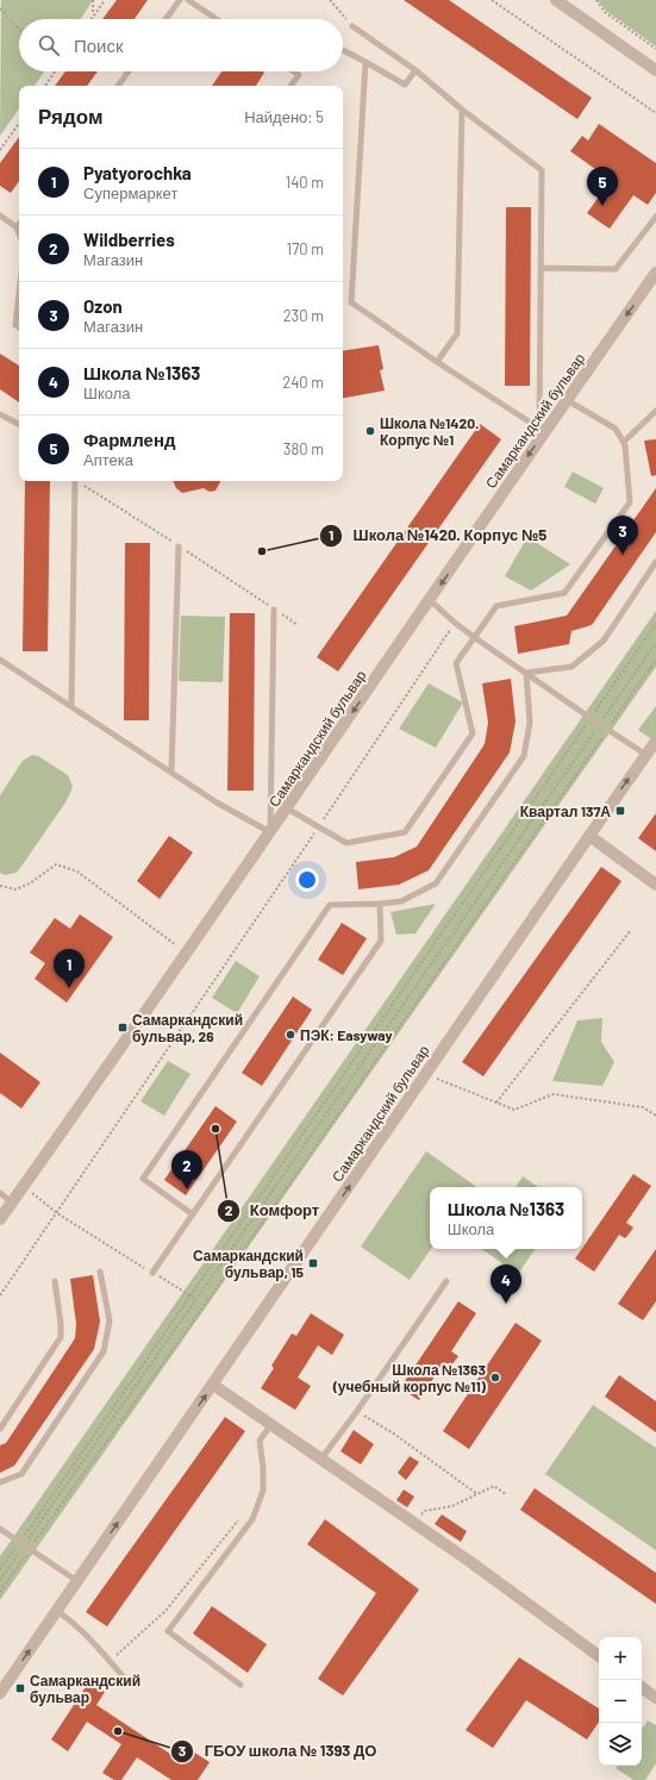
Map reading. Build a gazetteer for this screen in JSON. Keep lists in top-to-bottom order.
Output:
{
  "streets": {
    "street": ["Самаркандский бульвар"]
  },
  "places": {
    "other": [
      "Школа №1420. Корпус №1",
      "Школа №1420. Корпус №5",
      "ПЭК: Easyway",
      "Комфорт",
      "Школа №1363 (учебный корпус №11)",
      "ГБОУ школа № 1393 ДО"
    ],
    "transit": [
      "Квартал 137А",
      "Самаркандский бульвар, 26",
      "Самаркандский бульвар, 15",
      "Самаркандский бульвар"
    ]
  },
  "page": {
    "search": "Поиск",
    "heading": ["Рядом", "Найдено: 5"],
    "list": [
      {
        "mark": "1",
        "name": "Pyatyorochka",
        "note": "Супермаркет",
        "value": "140 m"
      },
      {
        "mark": "2",
        "name": "Wildberries",
        "note": "Магазин",
        "value": "170 m"
      },
      {
        "mark": "3",
        "name": "Ozon",
        "note": "Магазин",
        "value": "230 m"
      },
      {
        "mark": "4",
        "name": "Школа №1363",
        "note": "Школа",
        "value": "240 m"
      },
      {
        "mark": "5",
        "name": "Фармленд",
        "note": "Аптека",
        "value": "380 m"
      }
    ],
    "pins": [
      "5",
      "3",
      "1",
      "2",
      "4"
    ],
    "popup": ["Школа №1363", "Школа"],
    "map_buttons": ["+", "−"]
  }
}
